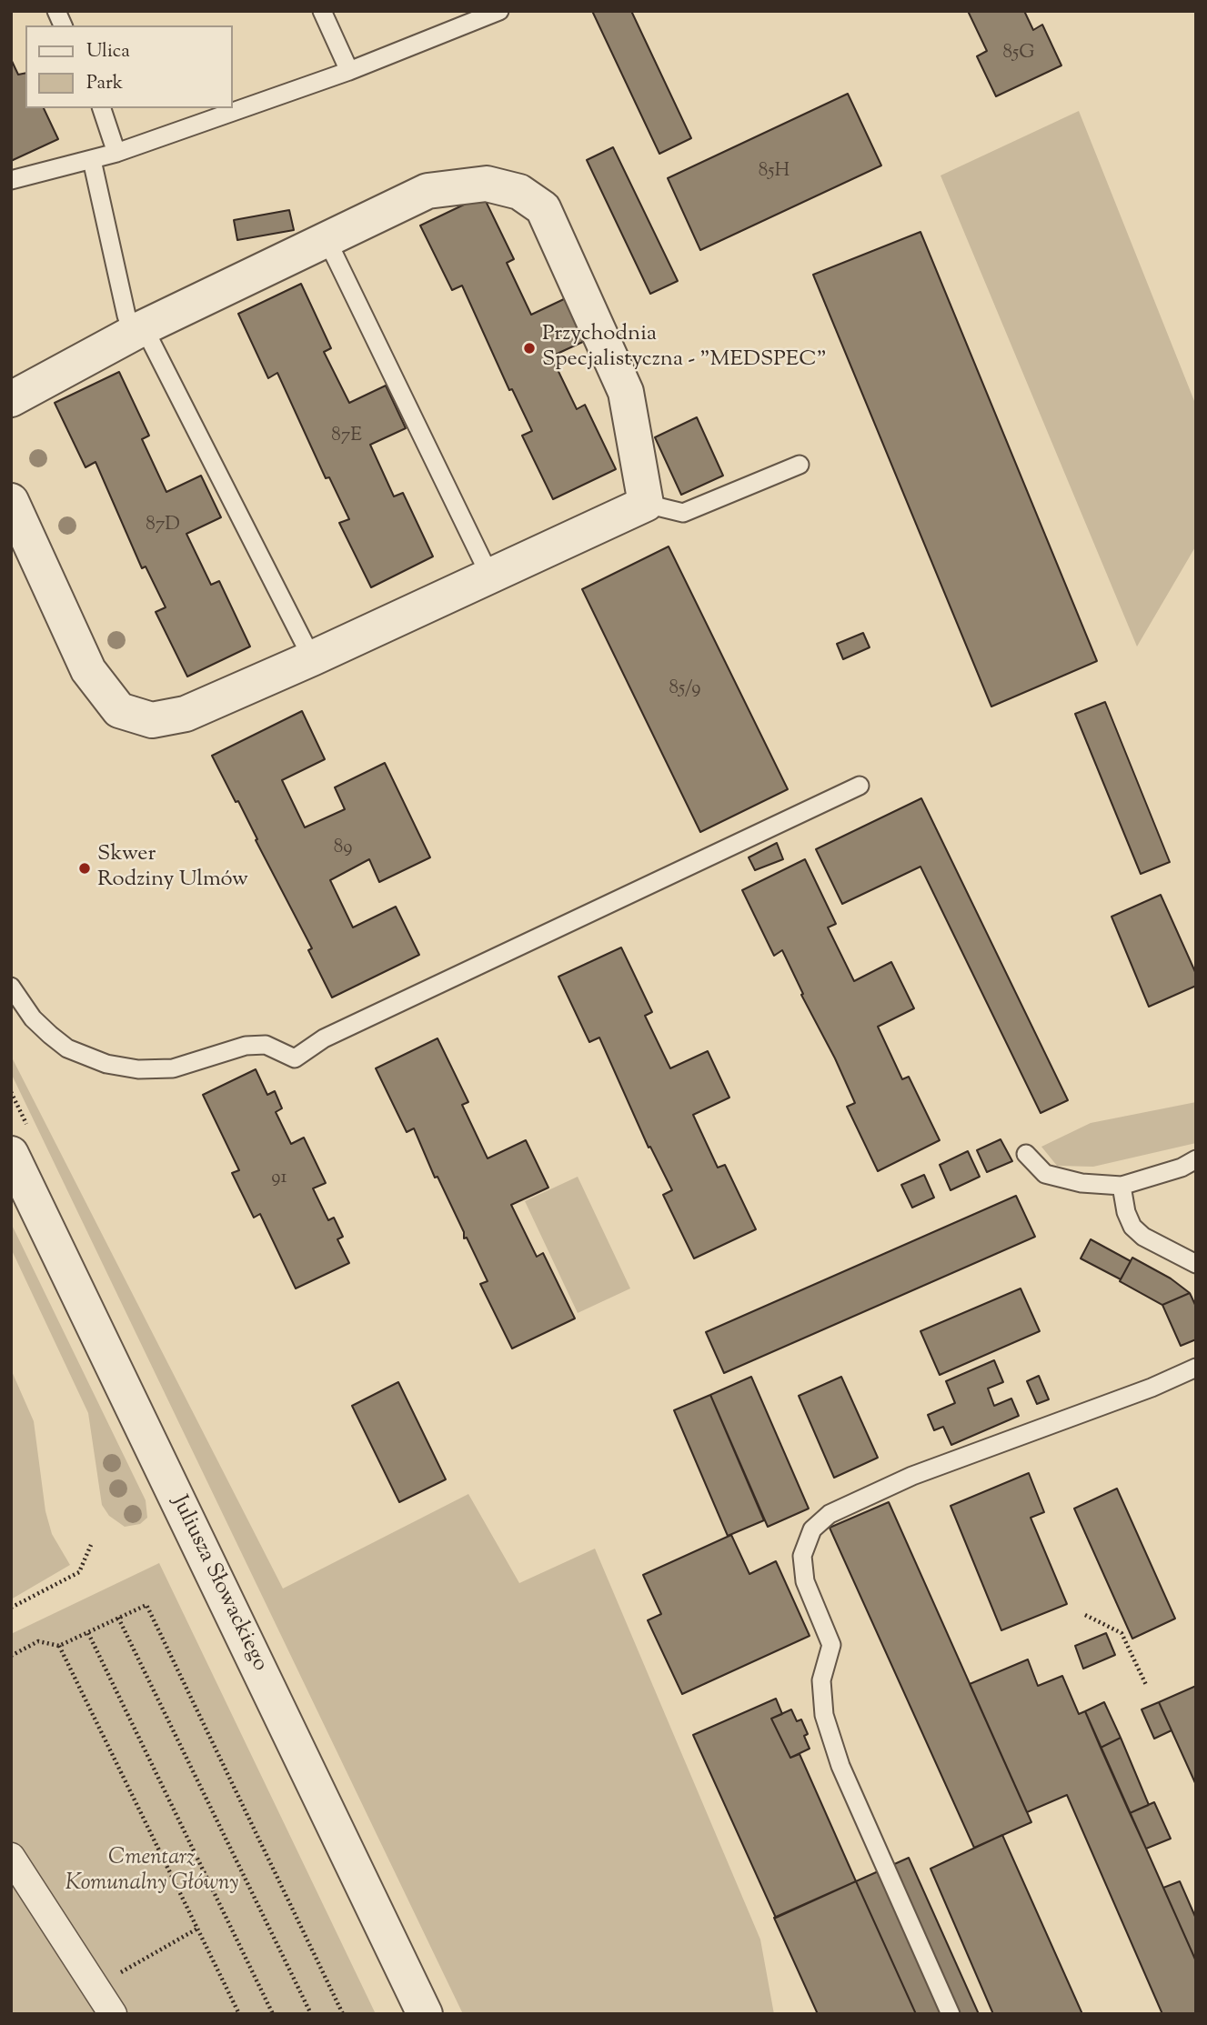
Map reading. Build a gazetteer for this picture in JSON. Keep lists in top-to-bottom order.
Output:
{
  "streets": {
    "street": ["Juliusza Słowackiego"]
  },
  "parks": ["Cmentarz Komunalny Główny"],
  "places": ["Przychodnia Specjalistyczna - \"MEDSPEC\"", "Skwer Rodziny Ulmów"],
  "house_numbers": [
    "85G",
    "85H",
    "87E",
    "87D",
    "85/9",
    "89",
    "91"
  ],
  "legend": ["Ulica", "Park"]
}
